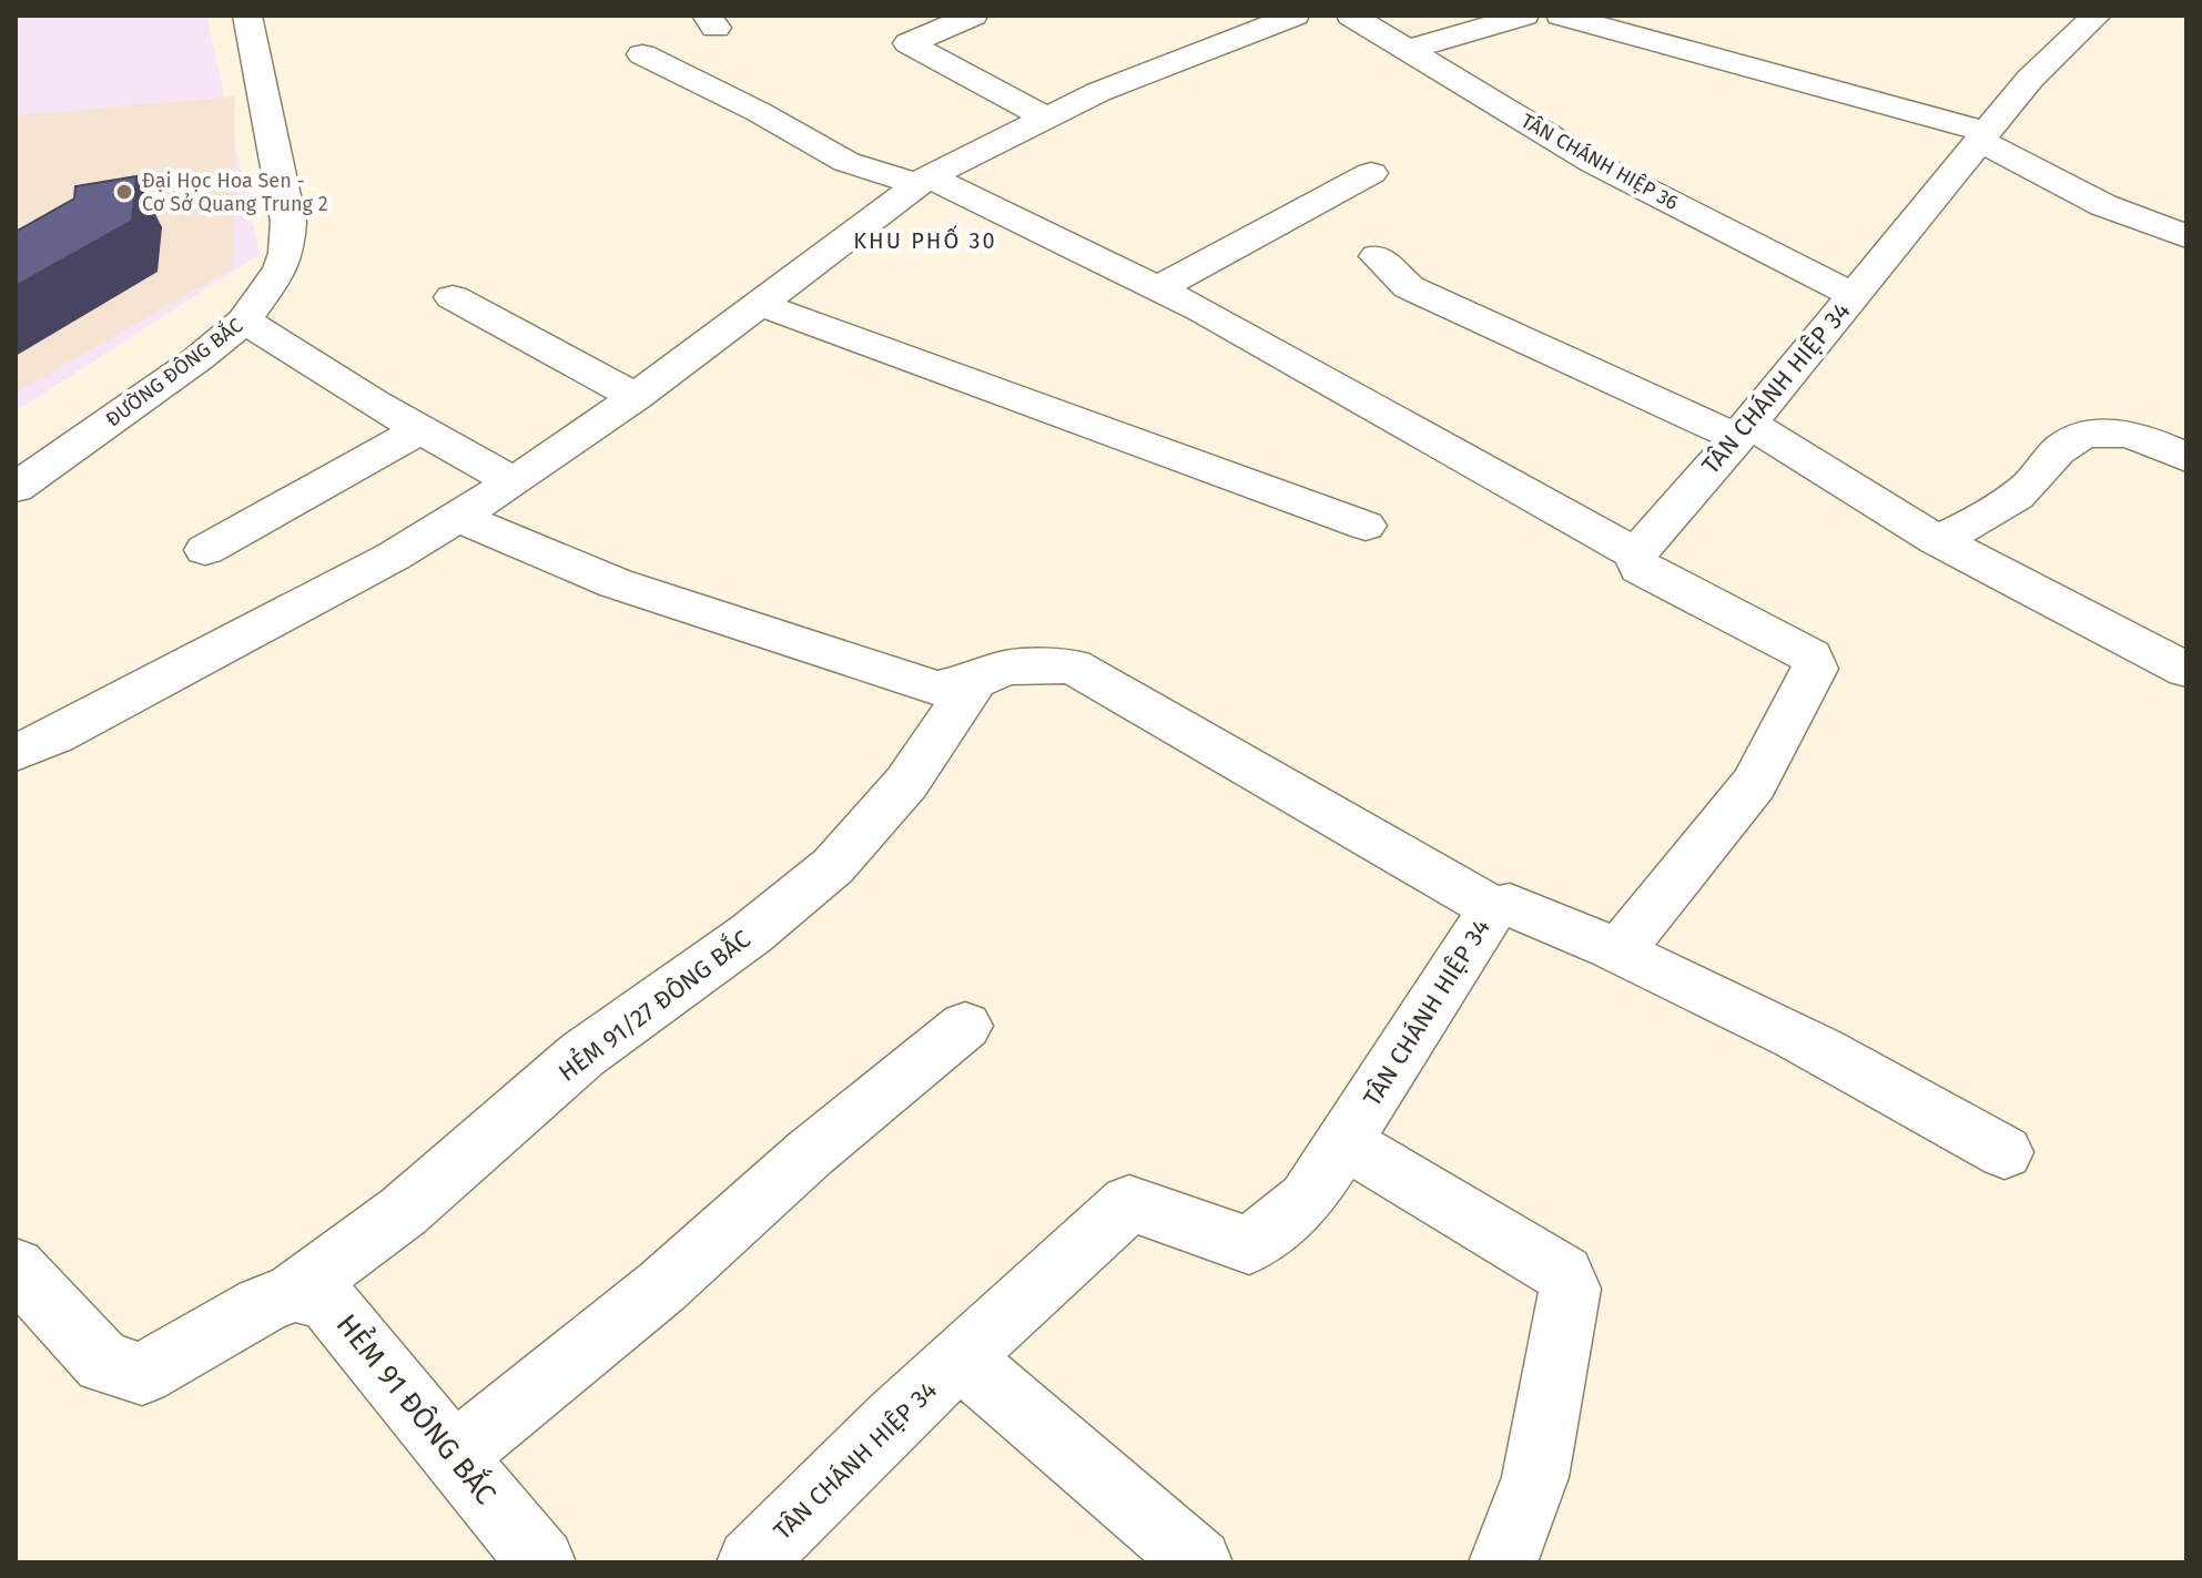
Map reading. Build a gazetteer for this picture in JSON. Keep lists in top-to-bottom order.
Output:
{
  "streets": {
    "street": [
      "TÂN CHÁNH HIỆP 36",
      "ĐƯỜNG ĐÔNG BẮC",
      "TÂN CHÁNH HIỆP 34",
      "HẺM 91/27 ĐÔNG BẮC",
      "HẺM 91 ĐÔNG BẮC"
    ]
  },
  "crossings": [
    ["TÂN CHÁNH HIỆP 36", "TÂN CHÁNH HIỆP 34"],
    ["HẺM 91/27 ĐÔNG BẮC", "HẺM 91 ĐÔNG BẮC"]
  ],
  "districts": ["KHU PHỐ 30"],
  "places": ["Đại Học Hoa Sen - Cơ Sở Quang Trung 2"]
}
